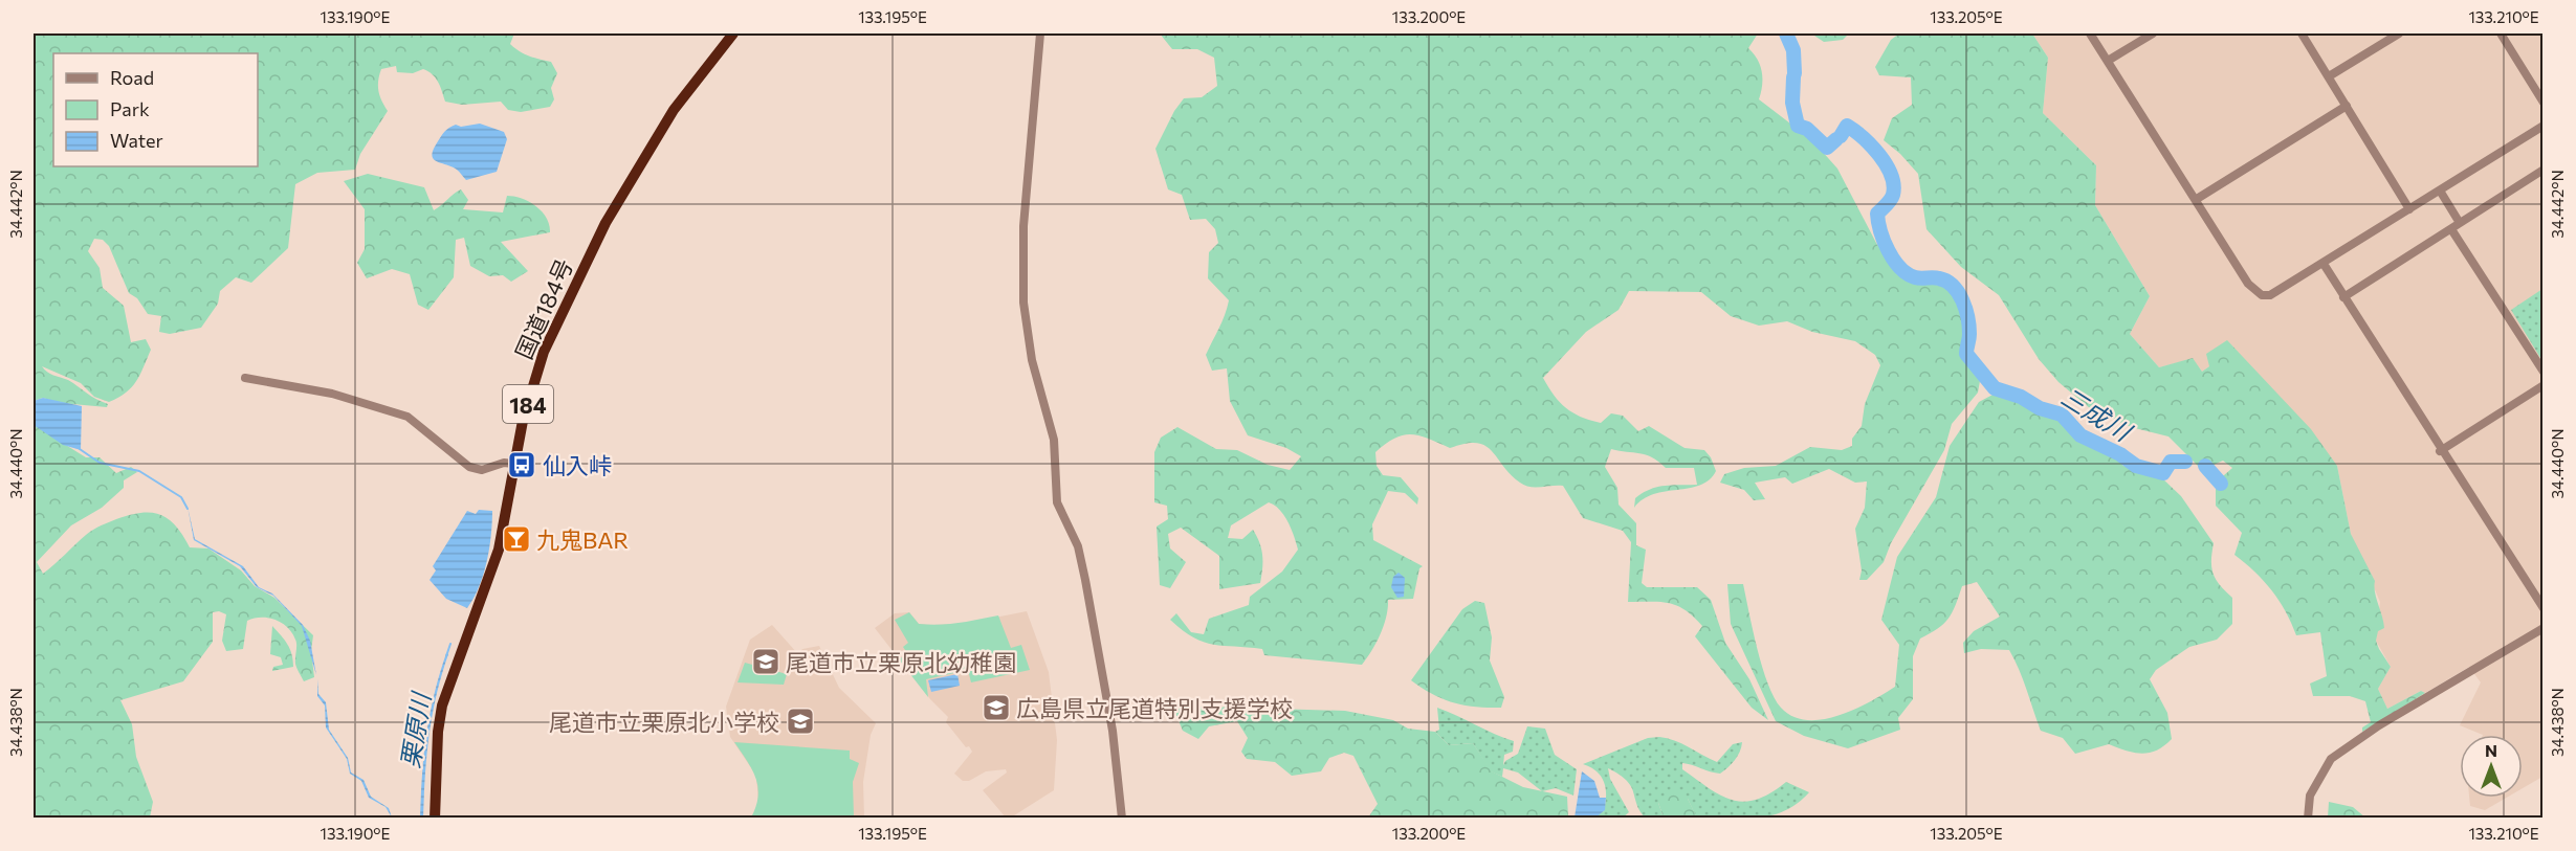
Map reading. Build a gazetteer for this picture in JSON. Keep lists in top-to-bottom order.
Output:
{
  "streets": {
    "highway": ["国道184号", "184"]
  },
  "water": ["三成川", "栗原川"],
  "places": {
    "bus stop": ["仙入峠"],
    "bar": ["九鬼BAR"],
    "school or university": ["尾道市立栗原北幼稚園", "広島県立尾道特別支援学校", "尾道市立栗原北小学校"]
  },
  "legend": ["Road", "Park", "Water"],
  "north": "top",
  "coordinates": [
    "133.190°E",
    "133.195°E",
    "133.200°E",
    "133.205°E",
    "133.210°E",
    "34.442°N",
    "34.440°N",
    "34.438°N"
  ]
}
